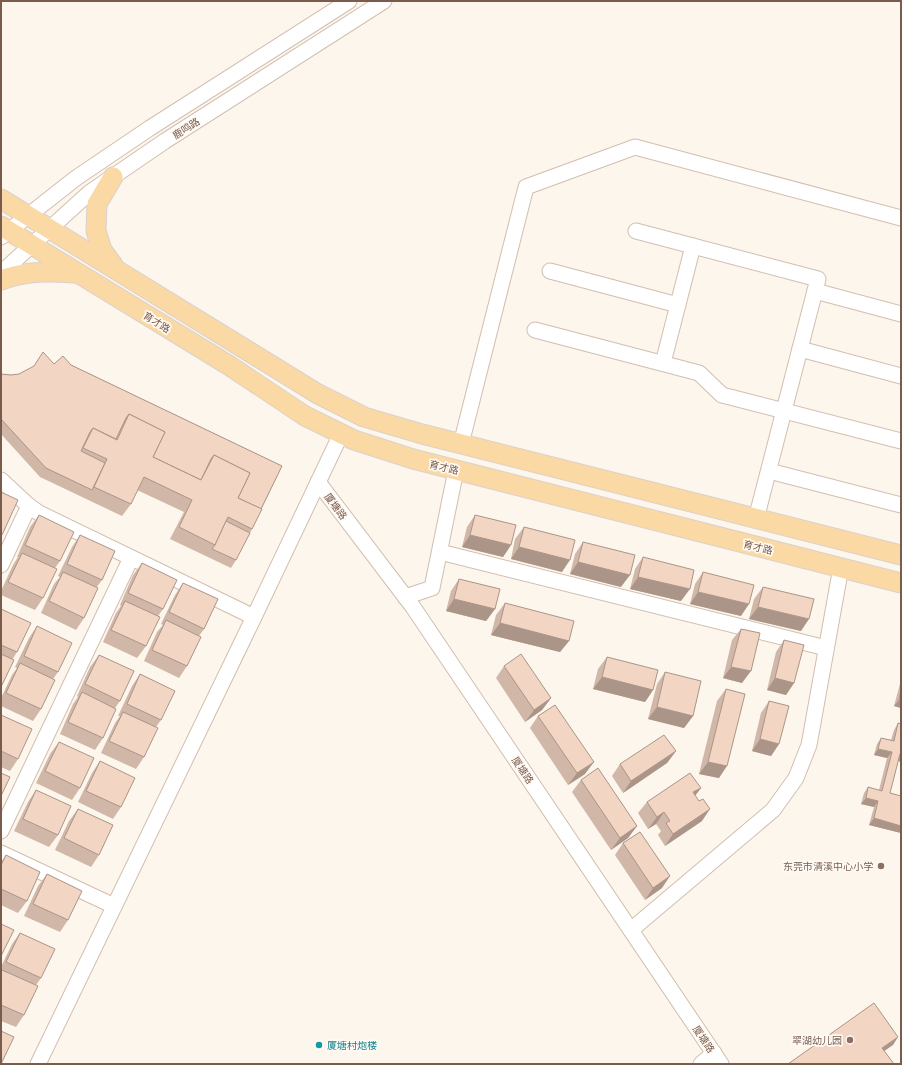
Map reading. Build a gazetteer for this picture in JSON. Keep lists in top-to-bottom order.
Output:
{
  "streets": {
    "main road": ["育才路"],
    "street": ["鹿鸣路", "厦塘路"]
  },
  "crossings": [
    ["鹿鸣路", "育才路"]
  ],
  "places": ["东莞市清溪中心小学", "翠湖幼儿园", "厦塘村炮楼"]
}
